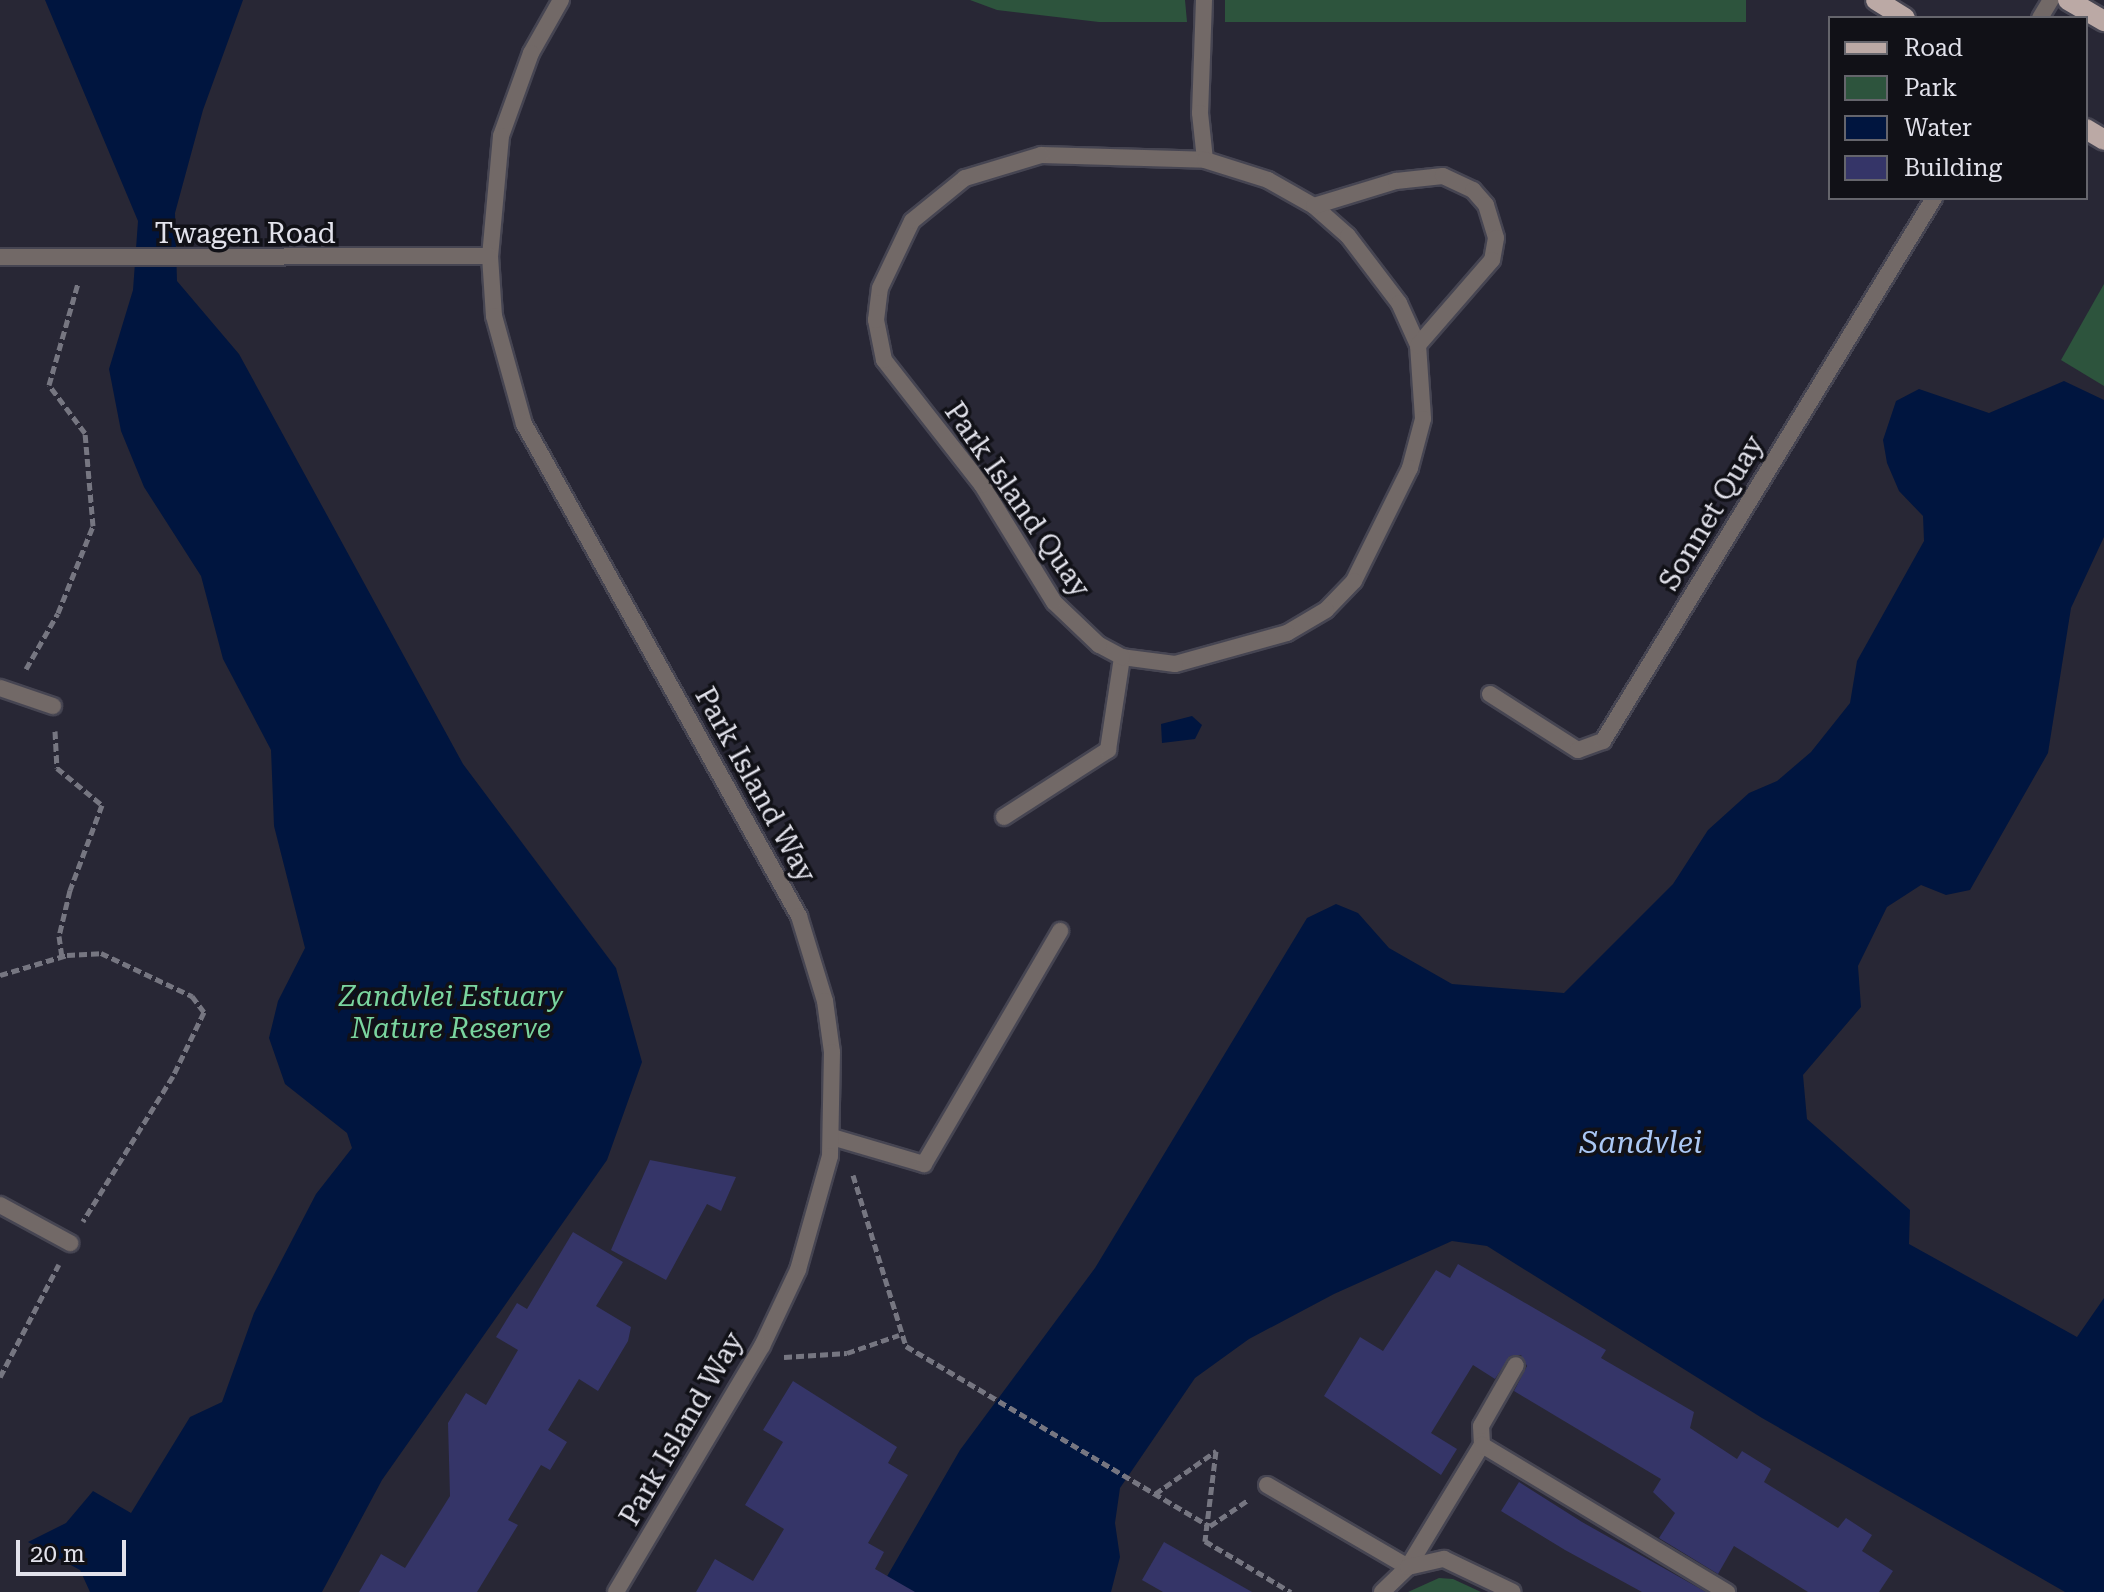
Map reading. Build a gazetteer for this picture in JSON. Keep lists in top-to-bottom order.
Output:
{
  "streets": {
    "street": [
      "Twagen Road",
      "Park Island Quay",
      "Sonnet Quay",
      "Park Island Way"
    ]
  },
  "crossings": [
    ["Twagen Road", "Park Island Way"]
  ],
  "water": ["Sandvlei"],
  "parks": ["Zandvlei Estuary Nature Reserve"],
  "legend": [
    "Road",
    "Park",
    "Water",
    "Building"
  ],
  "scale_bar": "20 m"
}
